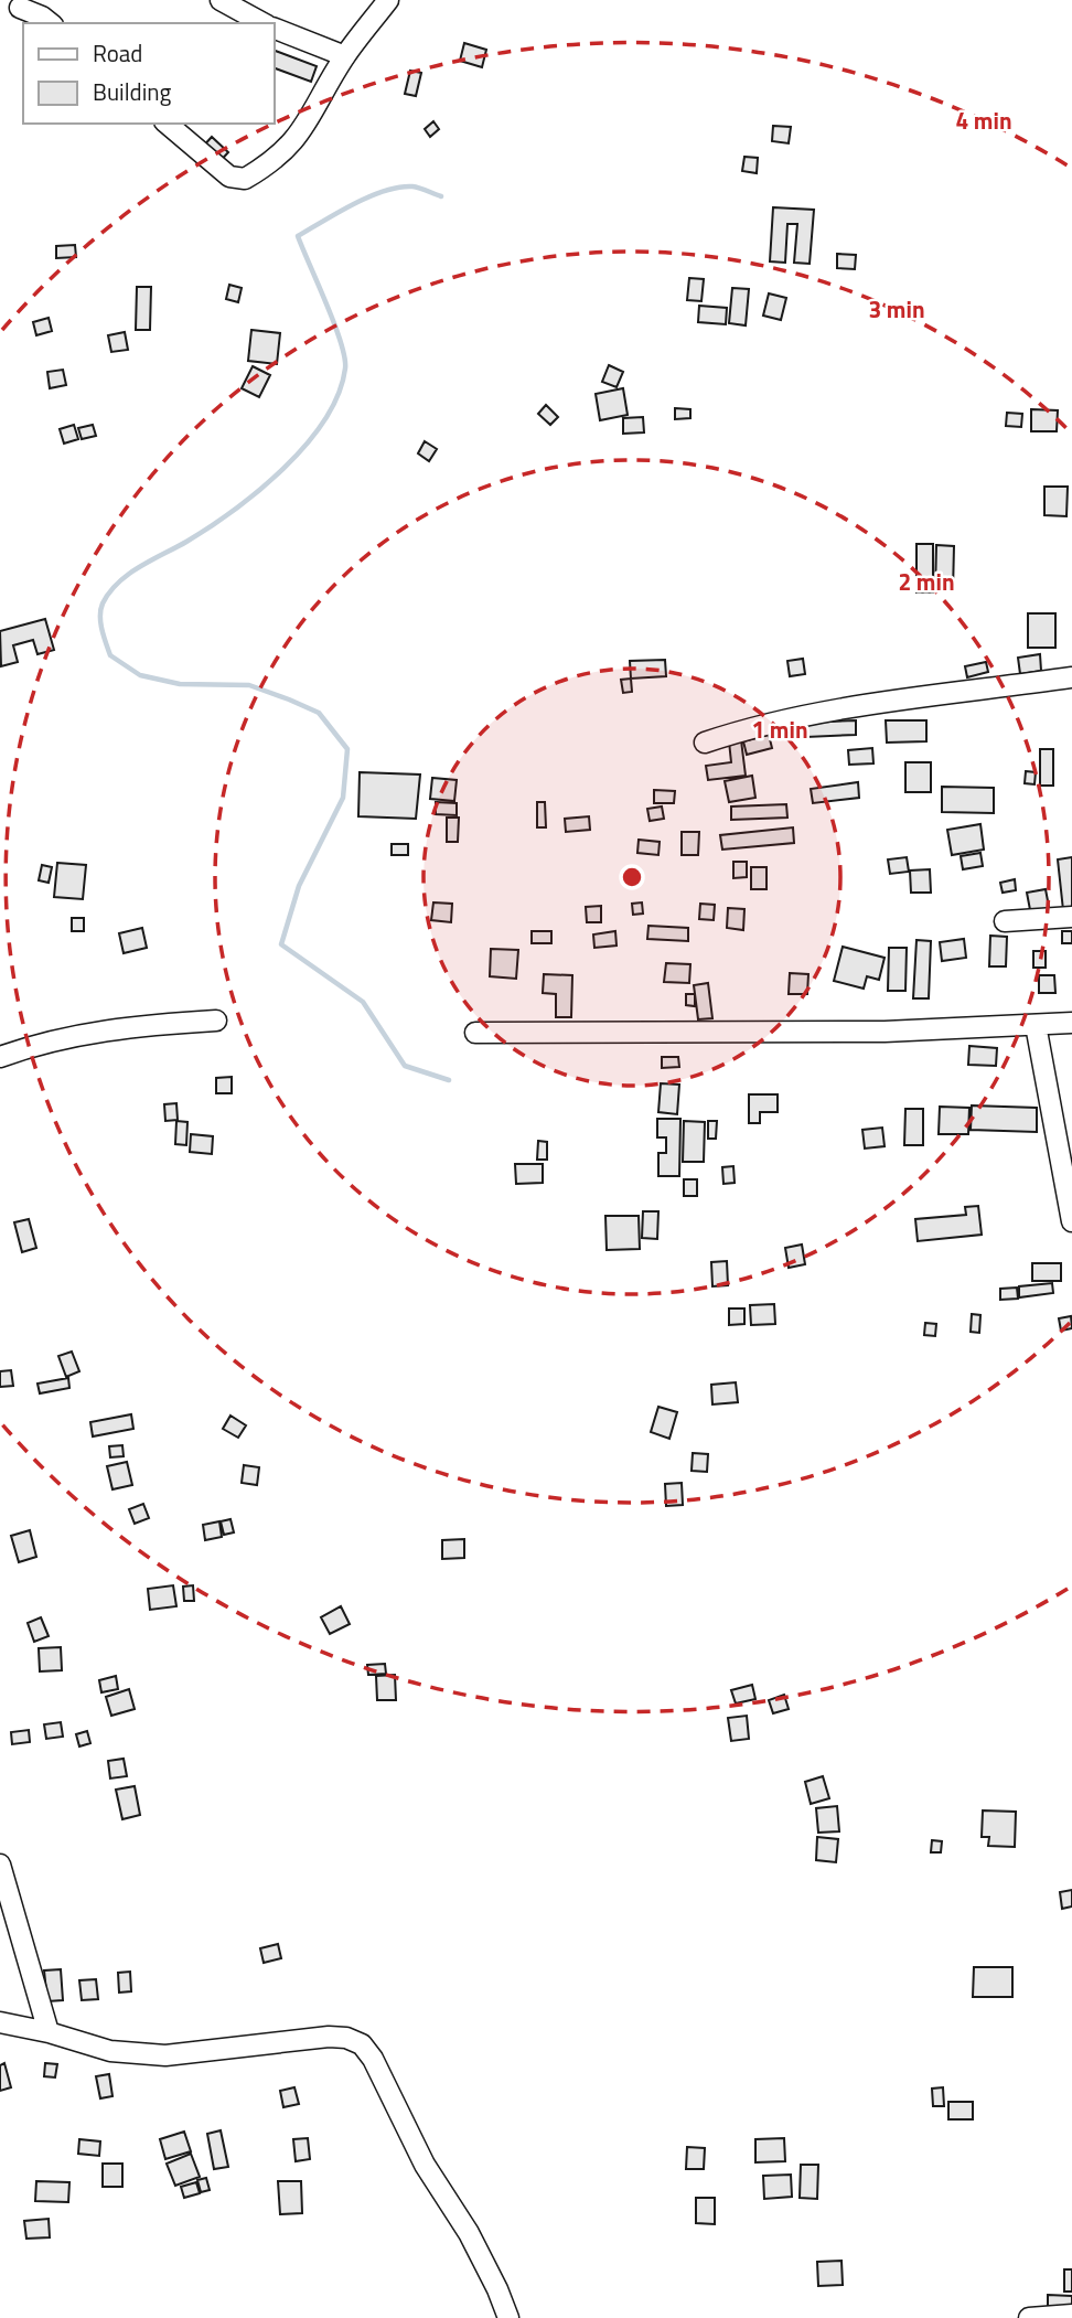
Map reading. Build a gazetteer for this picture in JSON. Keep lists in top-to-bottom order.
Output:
{
  "legend": ["Road", "Building"],
  "rings": [
    "4 min",
    "3 min",
    "2 min",
    "1 min"
  ]
}
